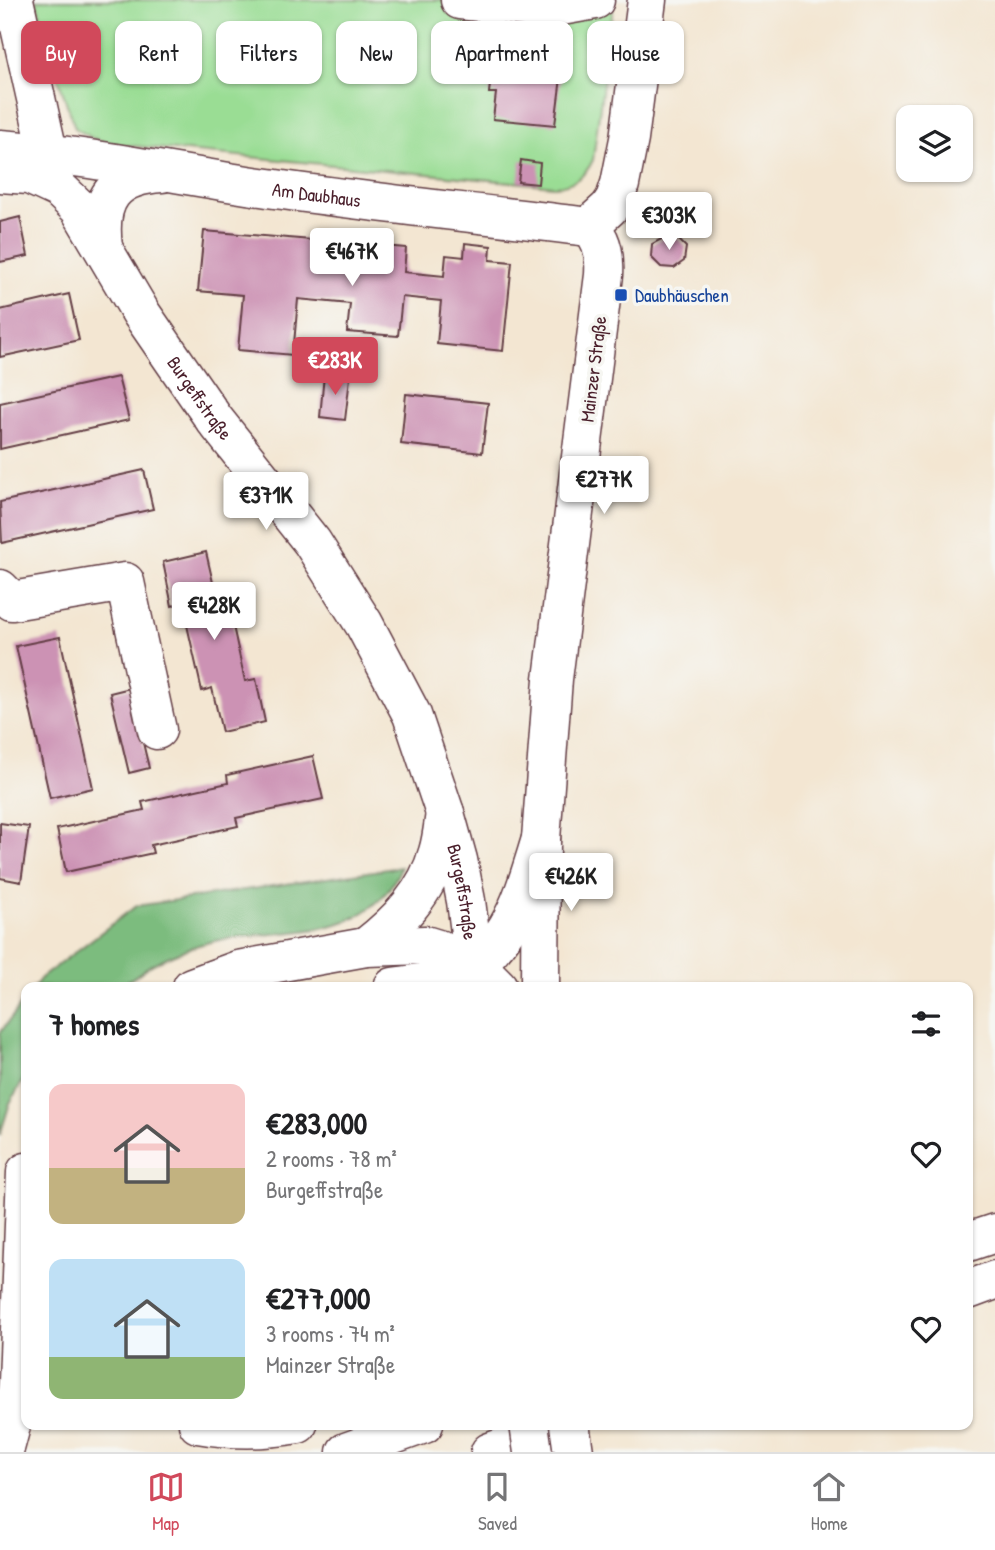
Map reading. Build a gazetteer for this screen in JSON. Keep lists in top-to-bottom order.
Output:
{
  "streets": {
    "main road": ["Am Daubhaus", "Mainzer Straße", "Burgeffstraße"]
  },
  "crossings": [
    ["Am Daubhaus", "Mainzer Straße"],
    ["Am Daubhaus", "Burgeffstraße"]
  ],
  "places": {
    "transit": ["Daubhäuschen"]
  },
  "page": {
    "chip": [
      "Buy",
      "Rent",
      "Filters",
      "New",
      "Apartment",
      "House"
    ],
    "price": [
      "€303K",
      "€467K",
      "€283K",
      "€277K",
      "€371K",
      "€428K",
      "€426K"
    ],
    "heading": "7 homes",
    "list": [
      {
        "name": "€283,000",
        "note": "2 rooms · 78 m² · Burgeffstraße"
      },
      {
        "name": "€277,000",
        "note": "3 rooms · 74 m² · Mainzer Straße"
      }
    ],
    "tabs": ["Map", "Saved", "Home"]
  }
}
